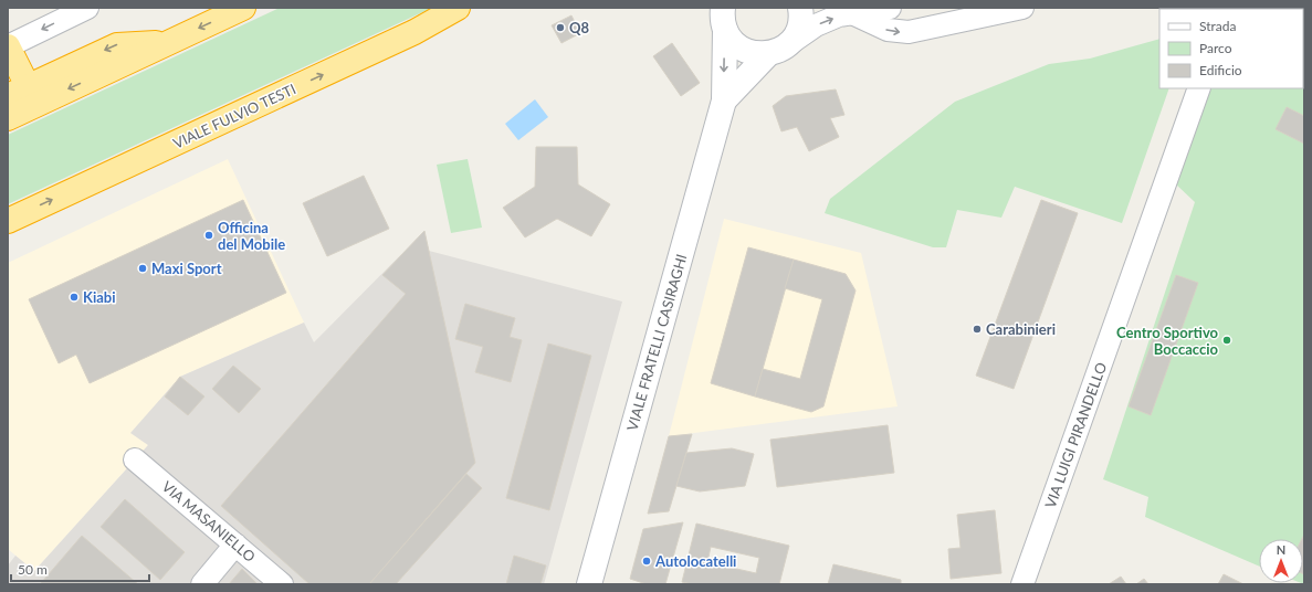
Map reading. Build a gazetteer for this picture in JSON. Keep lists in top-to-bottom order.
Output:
{
  "streets": {
    "highway": ["VIALE FULVIO TESTI"],
    "street": ["VIALE FRATELLI CASIRAGHI", "VIA LUIGI PIRANDELLO", "VIA MASANIELLO"]
  },
  "places": [
    "Q8",
    "Officina del Mobile",
    "Maxi Sport",
    "Kiabi",
    "Carabinieri",
    "Centro Sportivo Boccaccio",
    "Autolocatelli"
  ],
  "legend": ["Strada", "Parco", "Edificio"],
  "scale_bar": "50 m",
  "north": "top"
}
